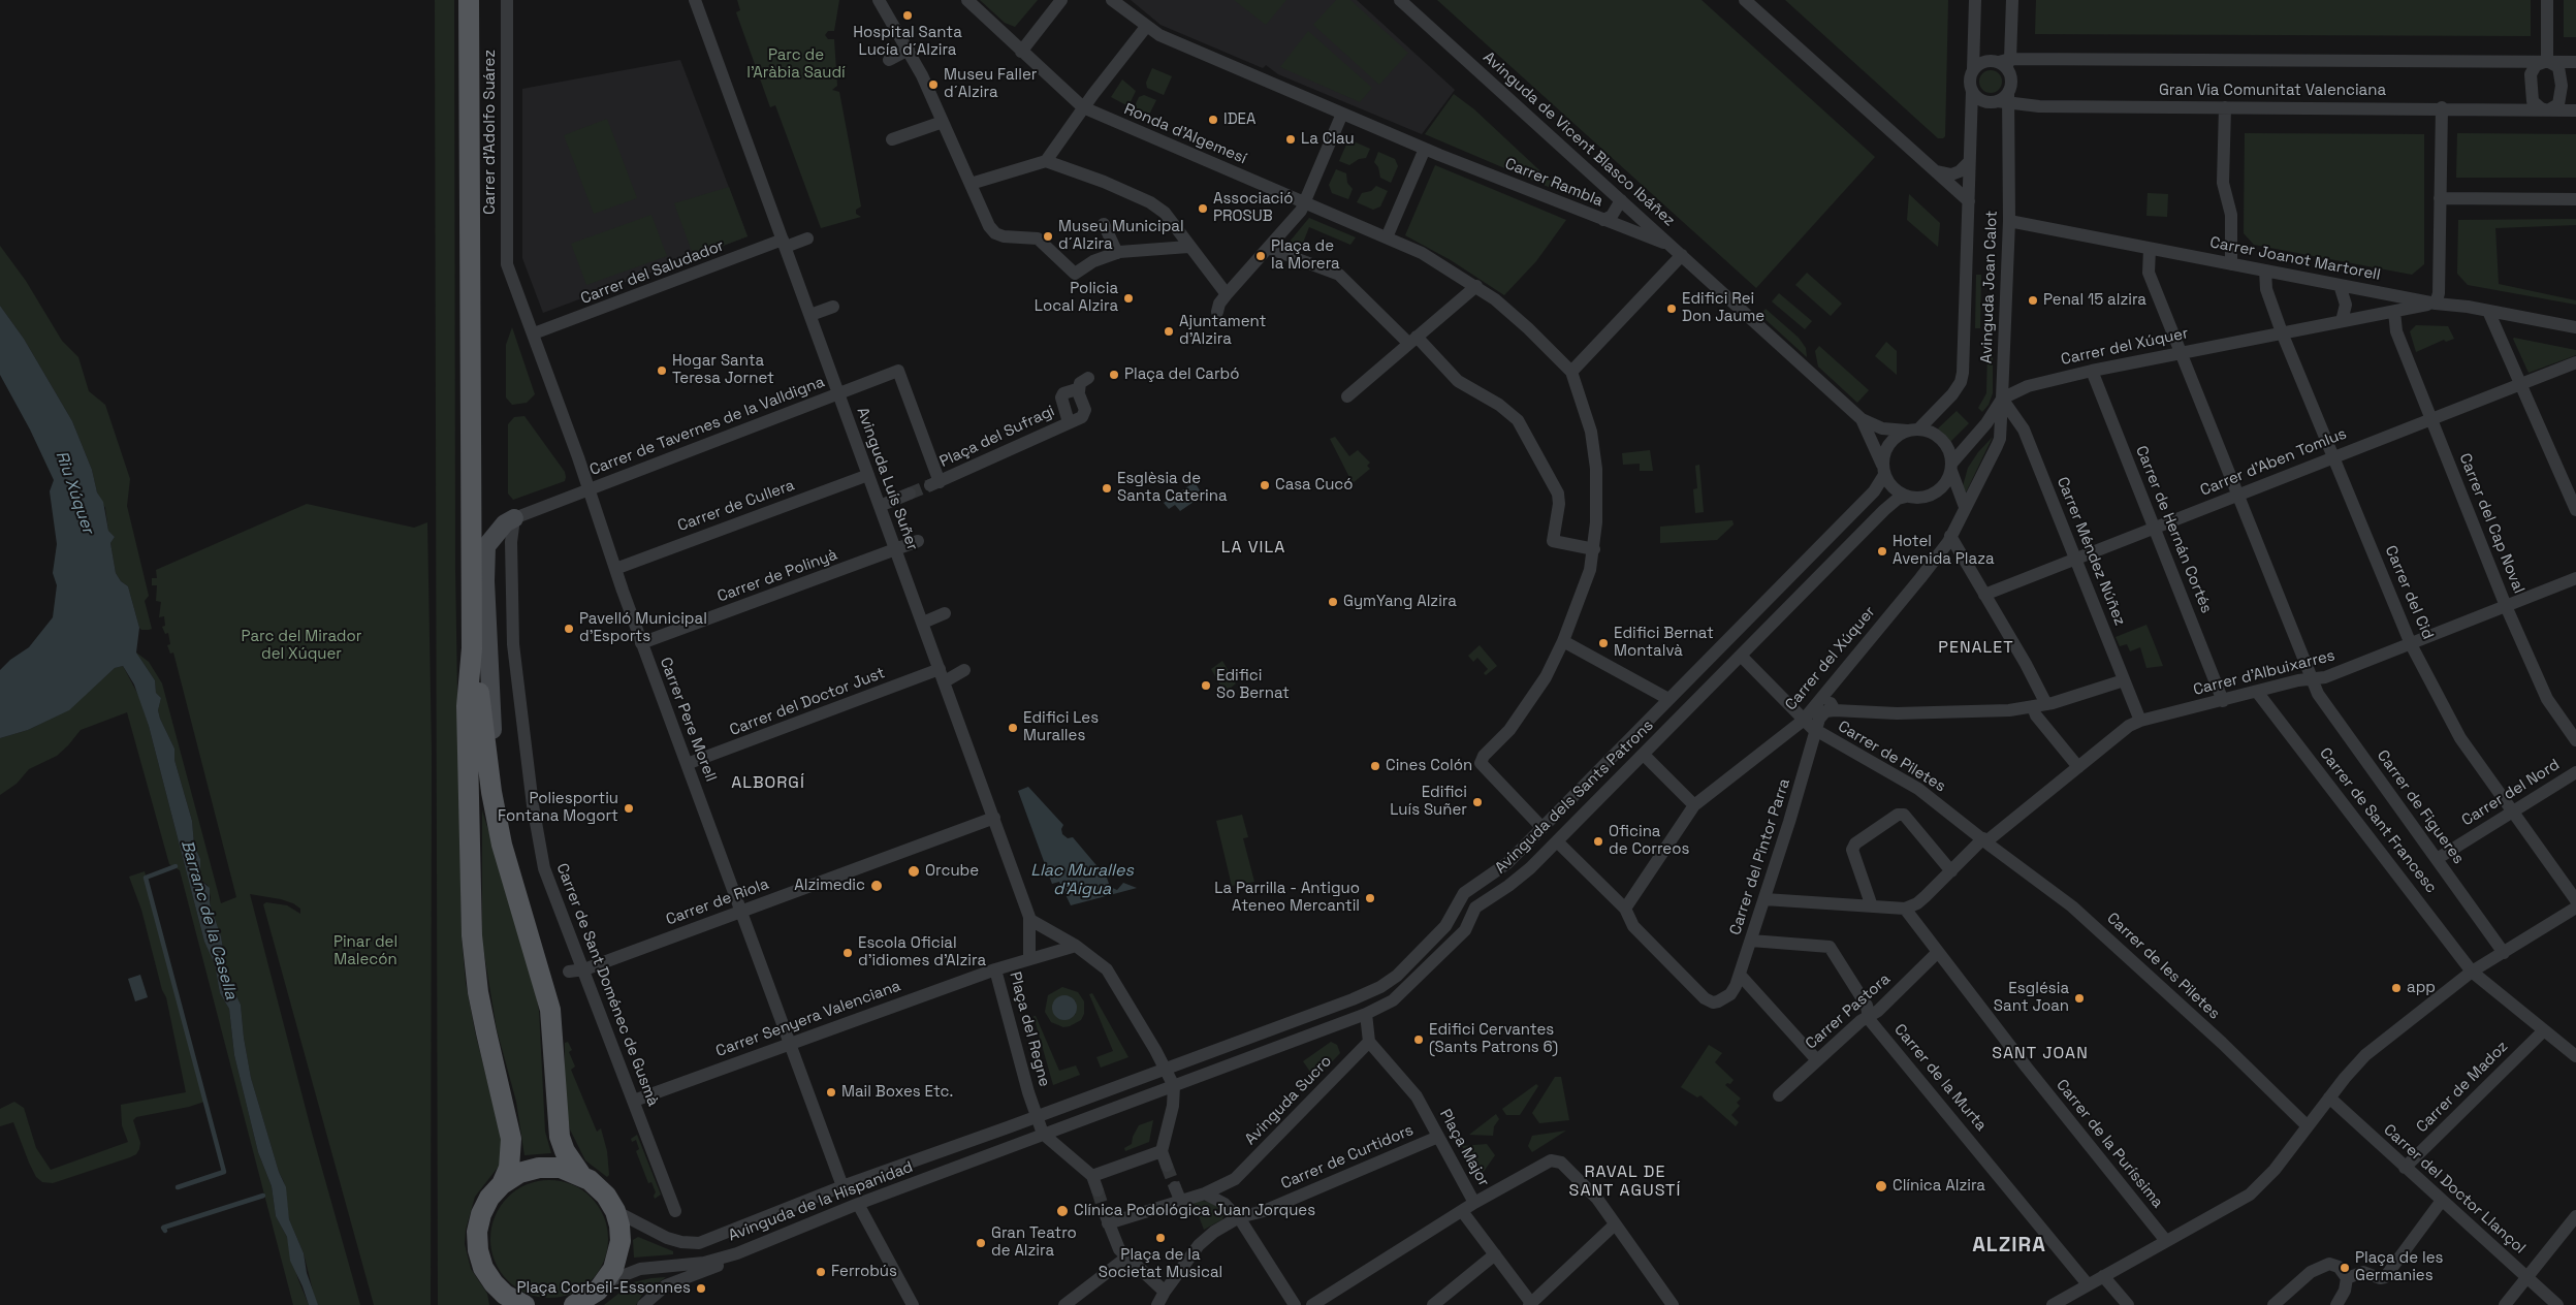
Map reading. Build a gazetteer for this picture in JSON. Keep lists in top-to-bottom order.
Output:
{
  "streets": {
    "street": [
      "Gran Via Comunitat Valenciana",
      "Carrer d'Adolfo Suárez",
      "Ronda d'Algemesí",
      "Avinguda de Vicent Blasco Ibáñez",
      "Carrer Rambla",
      "Carrer Joanot Martorell",
      "Carrer del Saludador",
      "Avinguda Joan Calot",
      "Carrer del Xúquer",
      "Carrer de Tavernes de la Valldigna",
      "Plaça del Sufragi",
      "Carrer d'Aben Tomlus",
      "Avinguda Luís Suñer",
      "Carrer de Cullera",
      "Carrer del Cap Noval",
      "Carrer de Hernán Cortés",
      "Carrer Méndez Núñez",
      "Carrer de Polinyà",
      "Carrer del Cid",
      "Carrer d'Albuixarres",
      "Carrer del Doctor Just",
      "Carrer Pere Morell",
      "Carrer de Piletes",
      "Carrer del Nord",
      "Avinguda dels Sants Patrons",
      "Carrer de Figueres",
      "Carrer de Sant Francesc",
      "Carrer del Pintor Parra",
      "Carrer de Riola",
      "Carrer de les Piletes",
      "Carrer de Sant Doménec de Gusmà",
      "Carrer Pastora",
      "Carrer Senyera Valenciana",
      "Plaça del Regne",
      "Carrer de la Murta",
      "Carrer de Madoz",
      "Avinguda Sucro",
      "Carrer de la Puríssima",
      "Plaça Major",
      "Carrer de Curtidors",
      "Carrer del Doctor Llançol",
      "Avinguda de la Hispanidad"
    ]
  },
  "crossings": [
    ["Gran Via Comunitat Valenciana", "Avinguda Joan Calot"],
    ["Carrer d'Adolfo Suárez", "Carrer Pere Morell"],
    ["Avinguda de Vicent Blasco Ibáñez", "Carrer Rambla"],
    ["Carrer Joanot Martorell", "Avinguda Joan Calot"],
    ["Carrer Joanot Martorell", "Carrer del Xúquer"],
    ["Carrer Joanot Martorell", "Carrer del Cid"],
    ["Carrer Joanot Martorell", "Carrer de Figueres"],
    ["Carrer del Saludador", "Avinguda Luís Suñer"],
    ["Carrer del Saludador", "Carrer Pere Morell"],
    ["Avinguda Joan Calot", "Carrer del Xúquer"],
    ["Avinguda Joan Calot", "Carrer Méndez Núñez"],
    ["Avinguda Joan Calot", "Avinguda dels Sants Patrons"],
    ["Carrer del Xúquer", "Carrer del Cap Noval"],
    ["Carrer del Xúquer", "Carrer de Hernán Cortés"],
    ["Carrer del Xúquer", "Carrer Méndez Núñez"],
    ["Carrer del Xúquer", "Carrer del Cid"],
    ["Carrer del Xúquer", "Carrer de Piletes"],
    ["Carrer del Xúquer", "Carrer de Figueres"],
    ["Carrer del Xúquer", "Carrer del Pintor Parra"],
    ["Carrer de Tavernes de la Valldigna", "Plaça del Sufragi"],
    ["Carrer de Tavernes de la Valldigna", "Avinguda Luís Suñer"],
    ["Carrer de Tavernes de la Valldigna", "Carrer Pere Morell"],
    ["Carrer de Tavernes de la Valldigna", "Carrer de Sant Doménec de Gusmà"],
    ["Carrer d'Aben Tomlus", "Carrer del Cap Noval"],
    ["Carrer d'Aben Tomlus", "Carrer de Hernán Cortés"],
    ["Carrer d'Aben Tomlus", "Carrer Méndez Núñez"],
    ["Carrer d'Aben Tomlus", "Carrer del Cid"],
    ["Carrer d'Aben Tomlus", "Carrer de Figueres"],
    ["Avinguda Luís Suñer", "Carrer de Cullera"],
    ["Avinguda Luís Suñer", "Carrer de Polinyà"],
    ["Avinguda Luís Suñer", "Carrer del Doctor Just"],
    ["Avinguda Luís Suñer", "Carrer de Riola"],
    ["Carrer de Cullera", "Carrer Pere Morell"],
    ["Carrer del Cap Noval", "Carrer d'Albuixarres"],
    ["Carrer de Hernán Cortés", "Carrer d'Albuixarres"],
    ["Carrer Méndez Núñez", "Carrer d'Albuixarres"],
    ["Carrer de Polinyà", "Carrer Pere Morell"],
    ["Carrer del Cid", "Carrer d'Albuixarres"],
    ["Carrer del Cid", "Carrer del Nord"],
    ["Carrer d'Albuixarres", "Carrer de Piletes"],
    ["Carrer d'Albuixarres", "Carrer de Figueres"],
    ["Carrer d'Albuixarres", "Carrer de Sant Francesc"],
    ["Carrer d'Albuixarres", "Carrer de les Piletes"],
    ["Carrer d'Albuixarres", "Carrer de la Puríssima"],
    ["Carrer del Doctor Just", "Carrer Pere Morell"],
    ["Carrer Pere Morell", "Carrer de Riola"],
    ["Carrer Pere Morell", "Carrer Senyera Valenciana"],
    ["Carrer Pere Morell", "Avinguda de la Hispanidad"],
    ["Carrer de Piletes", "Avinguda dels Sants Patrons"],
    ["Carrer de Piletes", "Carrer del Pintor Parra"],
    ["Carrer de Piletes", "Carrer de les Piletes"],
    ["Carrer del Nord", "Carrer de Figueres"],
    ["Avinguda dels Sants Patrons", "Avinguda de la Hispanidad"],
    ["Carrer de Sant Francesc", "Carrer de Madoz"],
    ["Carrer del Pintor Parra", "Carrer de la Murta"],
    ["Carrer de Riola", "Carrer de Sant Doménec de Gusmà"],
    ["Carrer de Sant Doménec de Gusmà", "Carrer Senyera Valenciana"],
    ["Carrer Pastora", "Carrer de la Murta"],
    ["Carrer Pastora", "Carrer de la Puríssima"],
    ["Carrer Senyera Valenciana", "Plaça del Regne"],
    ["Plaça del Regne", "Avinguda de la Hispanidad"],
    ["Carrer de Madoz", "Carrer del Doctor Llançol"],
    ["Avinguda Sucro", "Plaça Major"],
    ["Plaça Major", "Carrer de Curtidors"]
  ],
  "districts": [
    "LA VILA",
    "PENALET",
    "ALBORGÍ",
    "SANT JOAN",
    "RAVAL DE SANT AGUSTÍ",
    "ALZIRA"
  ],
  "water": ["Riu Xúquer", "Llac Muralles d'Aigua", "Barranc de la Casella"],
  "parks": ["Parc de l'Aràbia Saudí", "Parc del Mirador del Xúquer", "Pinar del Malecón"],
  "places": [
    "Hospital Santa Lucía d´Alzira",
    "Museu Faller d´Alzira",
    "IDEA",
    "La Clau",
    "Associació PROSUB",
    "Museu Municipal d´Alzira",
    "Plaça de la Morera",
    "Policia Local Alzira",
    "Penal 15 alzira",
    "Edifici Rei Don Jaume",
    "Ajuntament d'Alzira",
    "Hogar Santa Teresa Jornet",
    "Plaça del Carbó",
    "Casa Cucó",
    "Esglèsia de Santa Caterina",
    "Hotel Avenida Plaza",
    "GymYang Alzira",
    "Pavelló Municipal d'Esports",
    "Edifici Bernat Montalvà",
    "Edifici So Bernat",
    "Edifici Les Muralles",
    "Cines Colón",
    "Edifici Luís Suñer",
    "Poliesportiu Fontana Mogort",
    "Oficina de Correos",
    "Orcube",
    "Alzimedic",
    "La Parrilla - Antiguo Ateneo Mercantil",
    "Escola Oficial d'idiomes d'Alzira",
    "app",
    "Església Sant Joan",
    "Edifici Cervantes (Sants Patrons 6)",
    "Mail Boxes Etc.",
    "Clínica Alzira",
    "Clínica Podológica Juan Jorques",
    "Plaça de la Societat Musical",
    "Gran Teatro de Alzira",
    "Plaça de les Germanies",
    "Ferrobús",
    "Plaça Corbeil-Essonnes"
  ]
}
